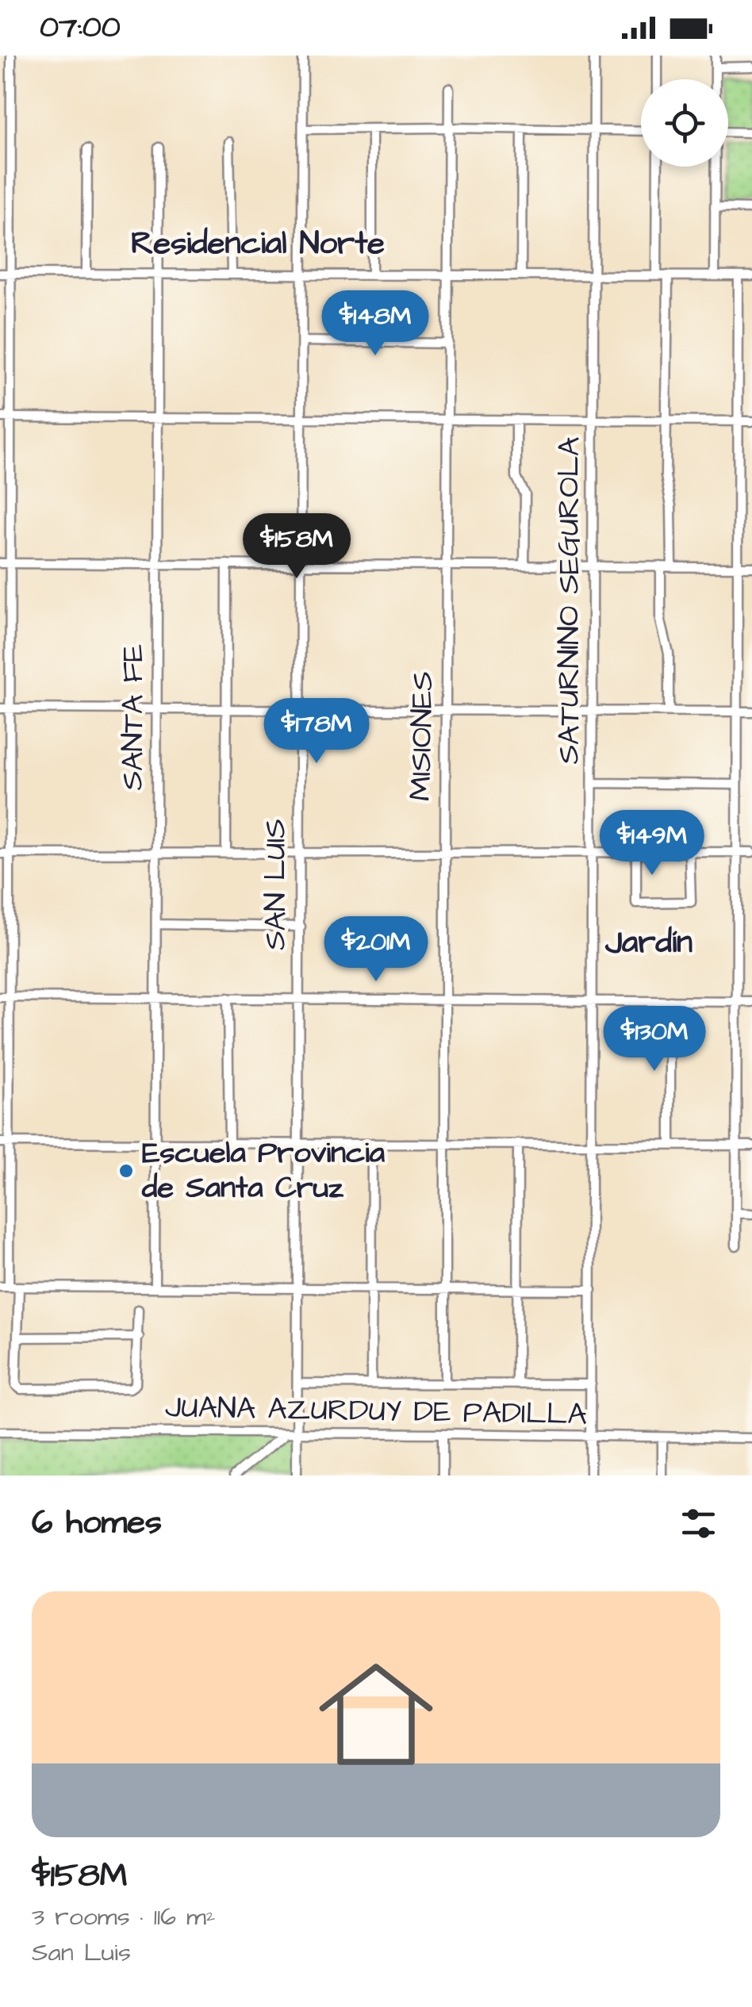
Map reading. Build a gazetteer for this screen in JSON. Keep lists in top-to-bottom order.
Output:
{
  "streets": {
    "street": [
      "SATURNINO SEGUROLA",
      "SANTA FE",
      "MISIONES",
      "SAN LUIS",
      "JUANA AZURDUY DE PADILLA"
    ]
  },
  "crossings": [
    ["SATURNINO SEGUROLA", "JUANA AZURDUY DE PADILLA"],
    ["SAN LUIS", "JUANA AZURDUY DE PADILLA"]
  ],
  "districts": ["Residencial Norte", "Jardín"],
  "places": ["Escuela Provincia de Santa Cruz"],
  "page": {
    "status": "07:00",
    "price": [
      "$148M",
      "$158M",
      "$178M",
      "$149M",
      "$201M",
      "$130M"
    ],
    "heading": "6 homes",
    "list": [
      {
        "name": "$158M",
        "note": "3 rooms · 116 m² · San Luis"
      }
    ]
  }
}
